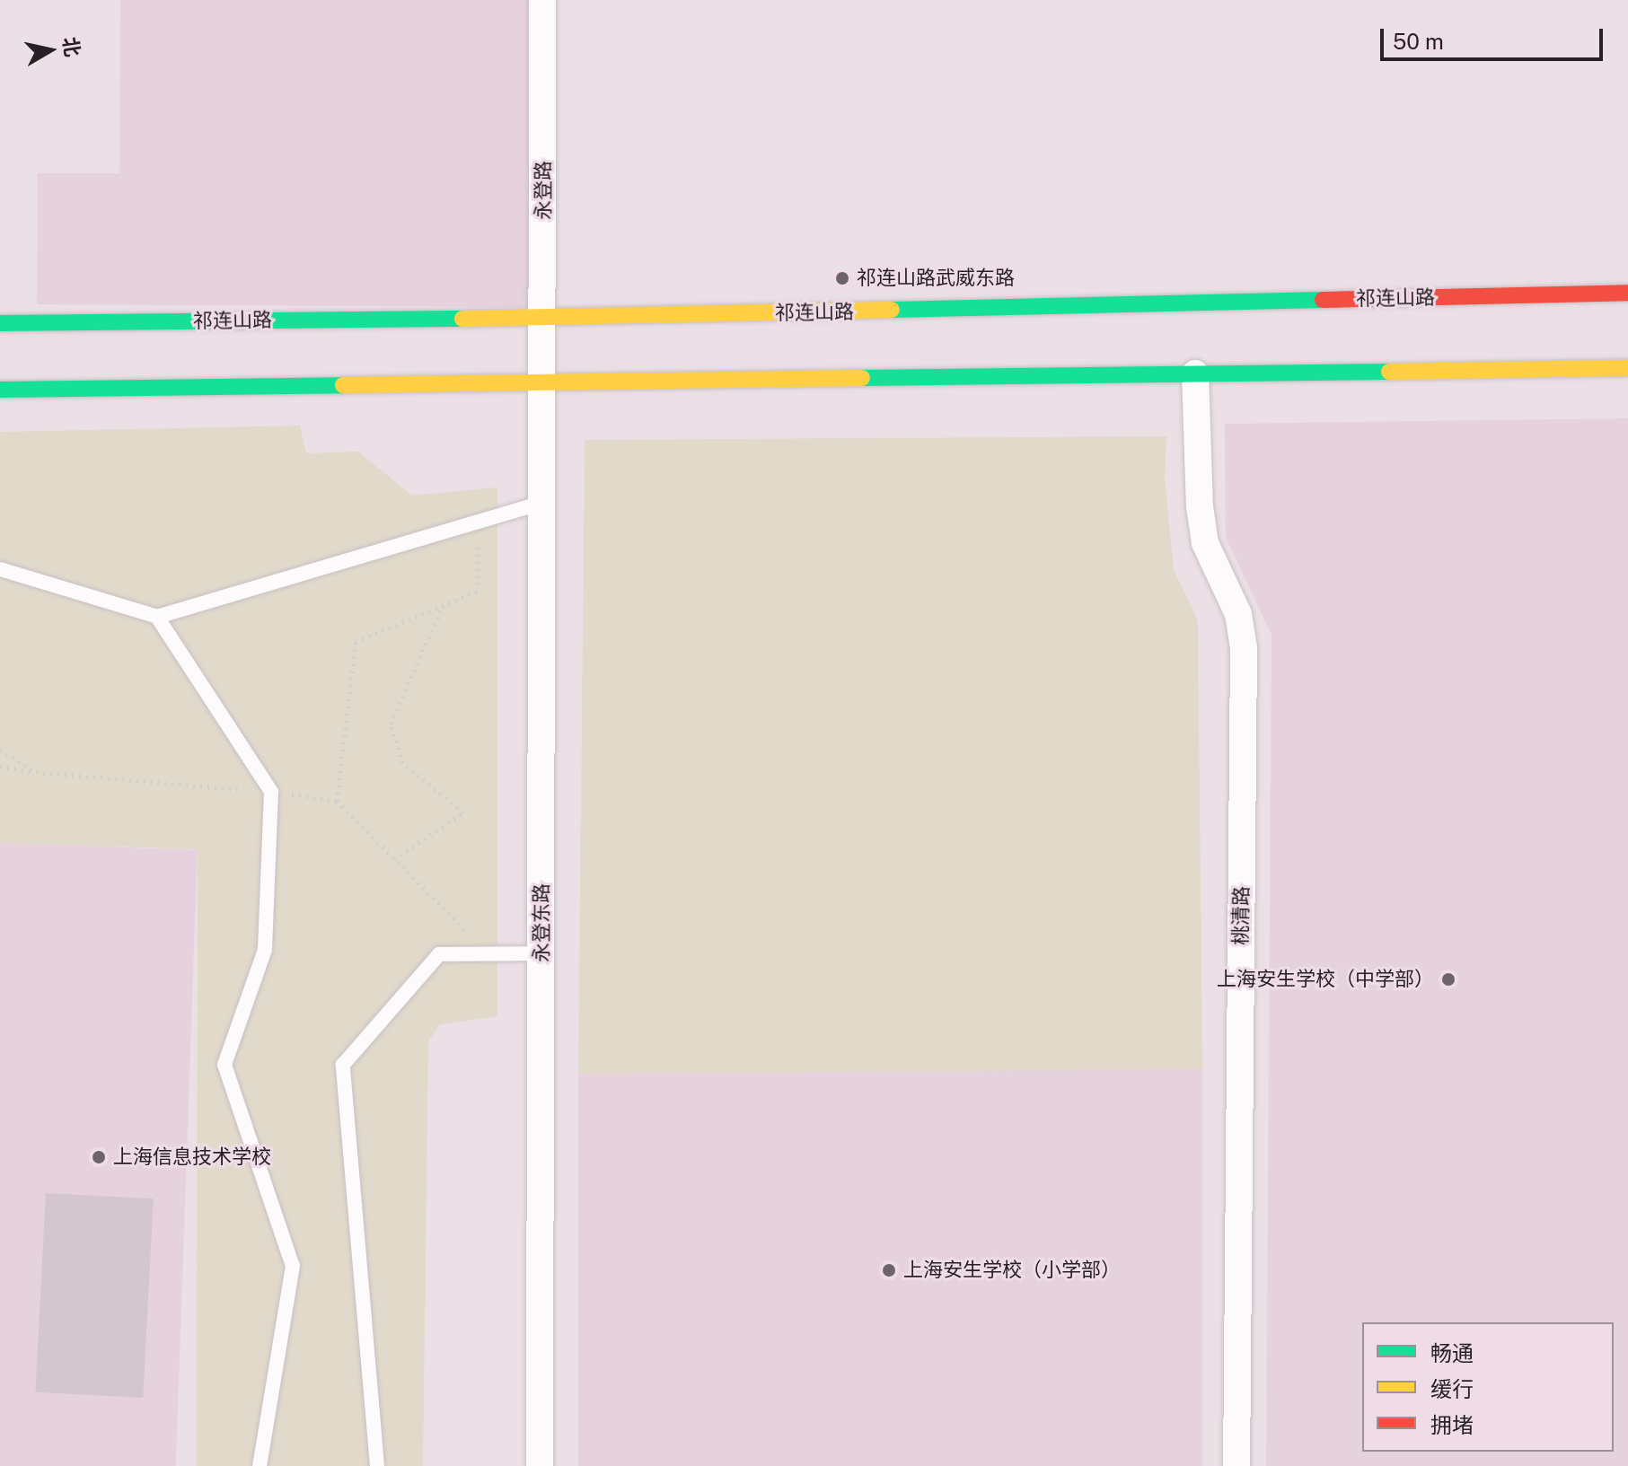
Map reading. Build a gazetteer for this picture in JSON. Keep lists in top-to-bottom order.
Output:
{
  "streets": {
    "main road": ["祁连山路"],
    "street": ["永登路", "桃清路", "永登东路"]
  },
  "crossings": [
    ["永登路", "祁连山路"],
    ["永登路", "永登东路"]
  ],
  "places": [
    "祁连山路武威东路",
    "上海安生学校（中学部）",
    "上海信息技术学校",
    "上海安生学校（小学部）"
  ],
  "legend": ["畅通", "缓行", "拥堵"],
  "scale_bar": "50 m",
  "north": "right"
}
